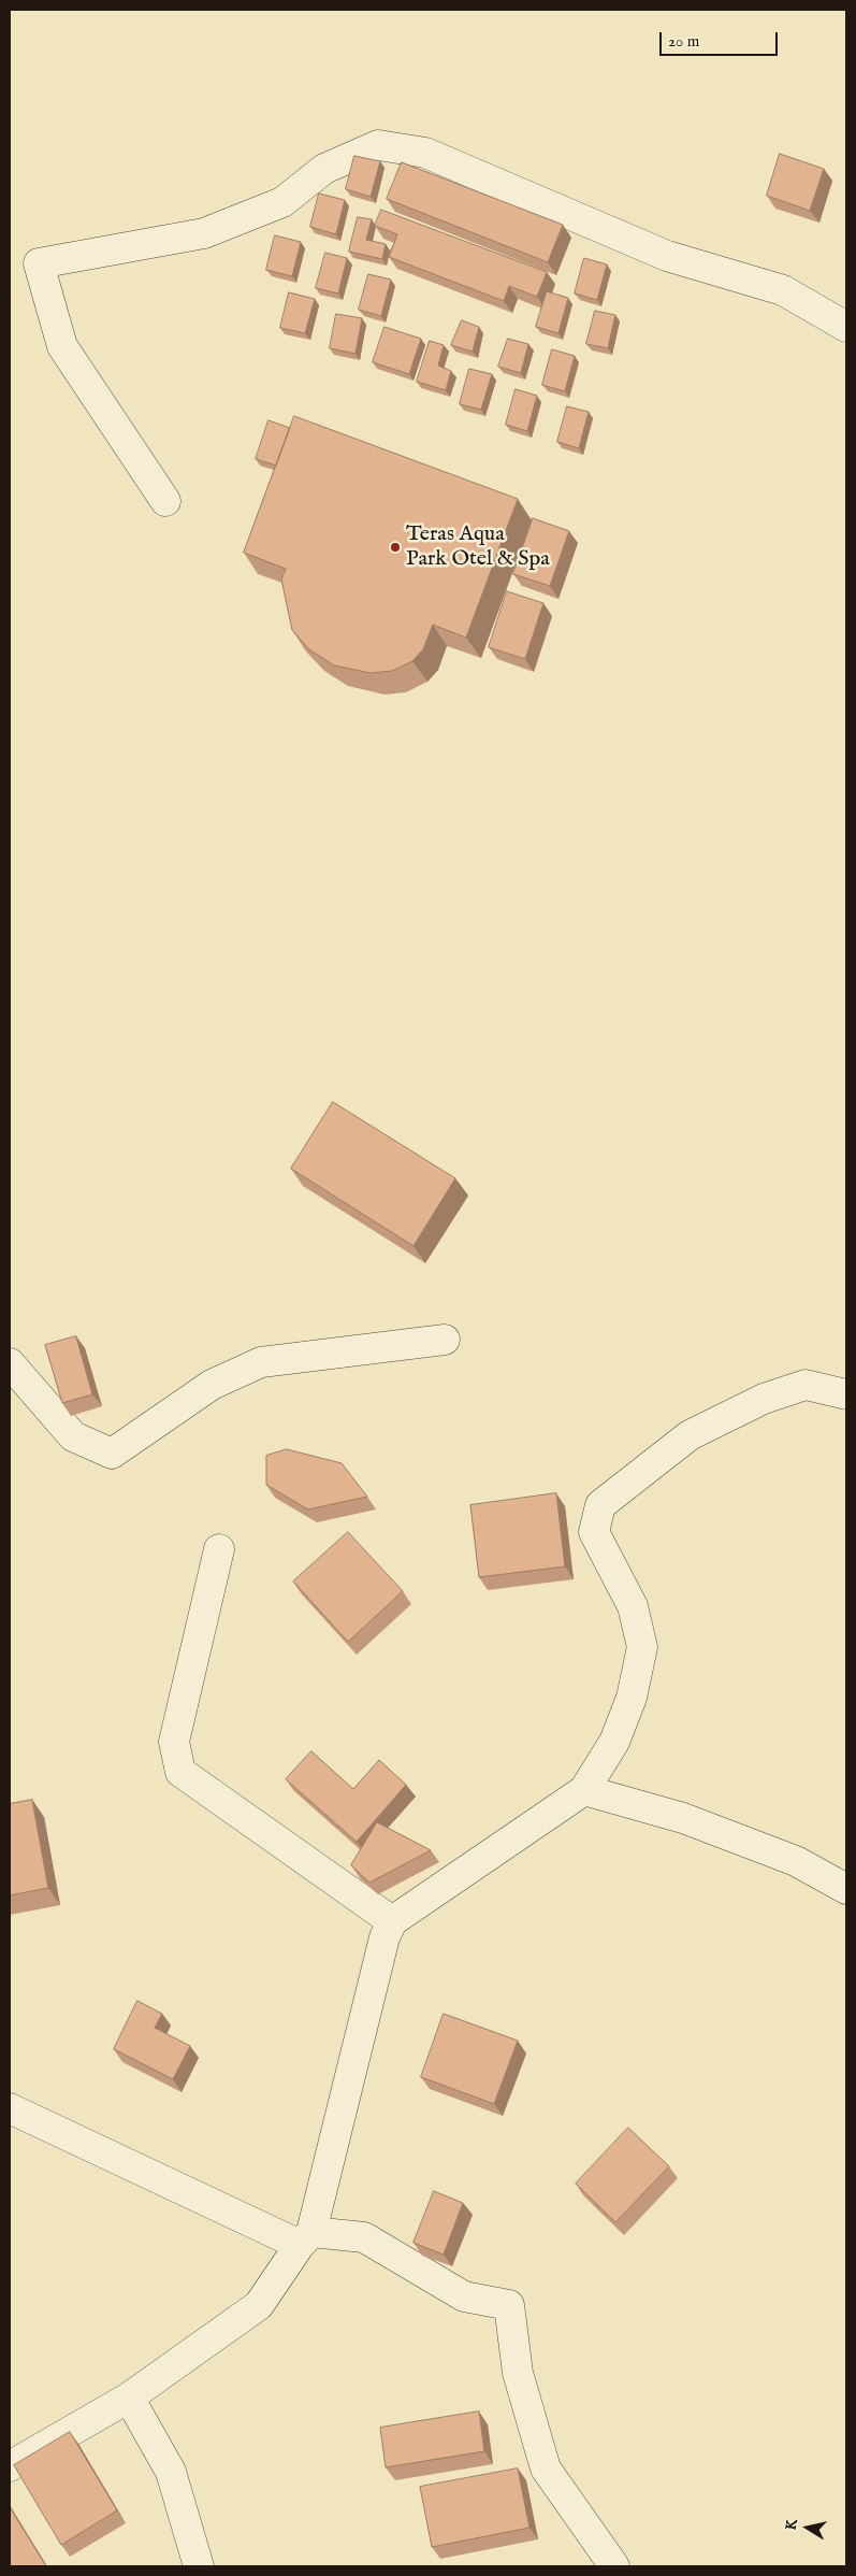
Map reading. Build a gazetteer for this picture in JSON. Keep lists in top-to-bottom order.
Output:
{
  "places": ["Teras Aqua Park Otel & Spa"],
  "scale_bar": "20 m",
  "north": "left"
}
